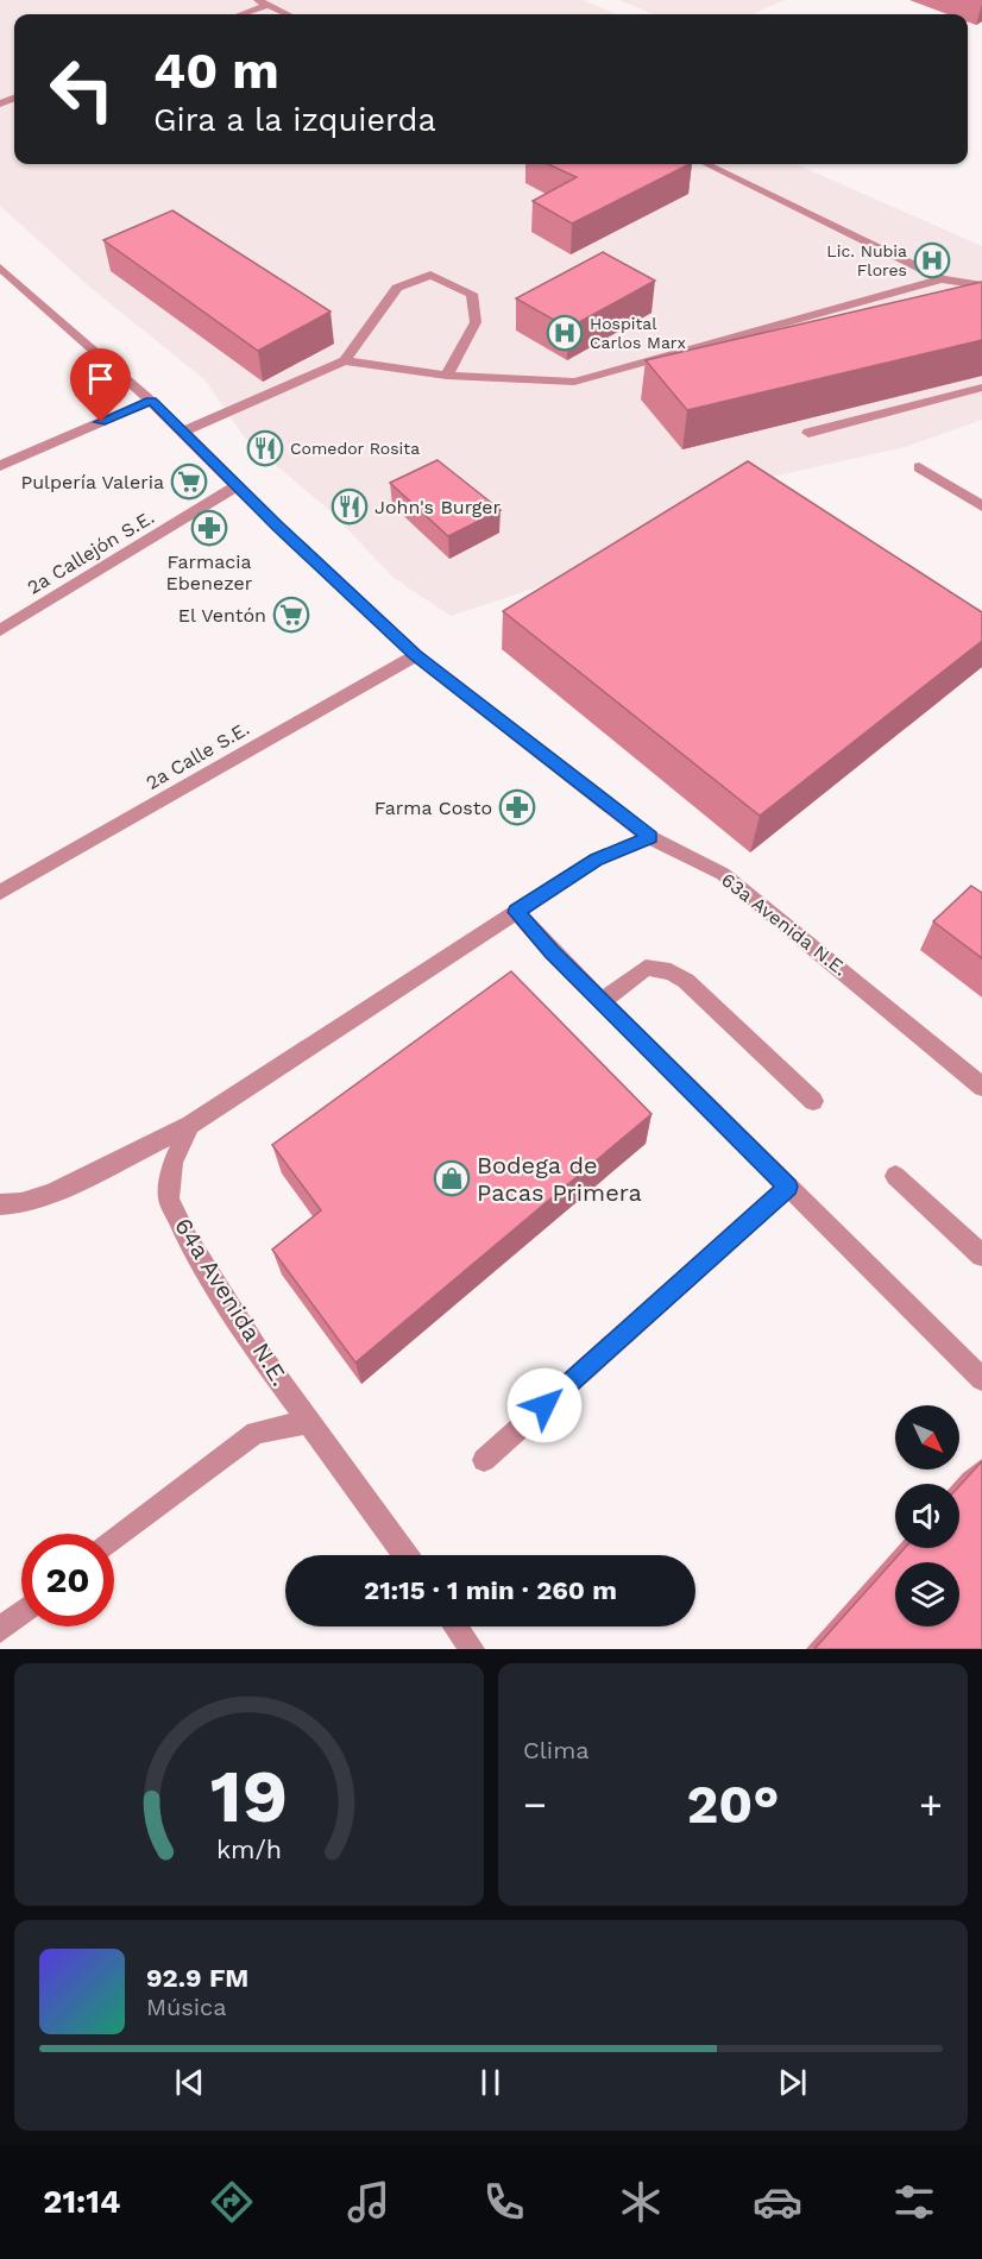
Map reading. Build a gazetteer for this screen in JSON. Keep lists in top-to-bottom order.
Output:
{
  "streets": {
    "street": [
      "2a Callejón S.E.",
      "2a Calle S.E.",
      "63a Avenida N.E.",
      "64a Avenida N.E."
    ]
  },
  "crossings": [
    ["2a Callejón S.E.", "63a Avenida N.E."],
    ["2a Calle S.E.", "63a Avenida N.E."]
  ],
  "places": {
    "hospital": ["Lic. Nubia Flores", "Hospital Carlos Marx"],
    "restaurant": ["Comedor Rosita", "John's Burger"],
    "supermarket": ["Pulpería Valeria", "El Ventón"],
    "pharmacy": ["Farmacia Ebenezer", "Farma Costo"],
    "shop": ["Bodega de Pacas Primera"]
  },
  "north": "bottom right",
  "page": {
    "turn": ["40 m", "Gira a la izquierda"],
    "limit": "20",
    "trip": "21:15 · 1 min · 260 m",
    "tile": "Clima",
    "heat": ["−", "20°", "+"],
    "song": ["92.9 FM", "Música"],
    "tabs": "21:14",
    "gauge": ["19", "km/h"]
  }
}
